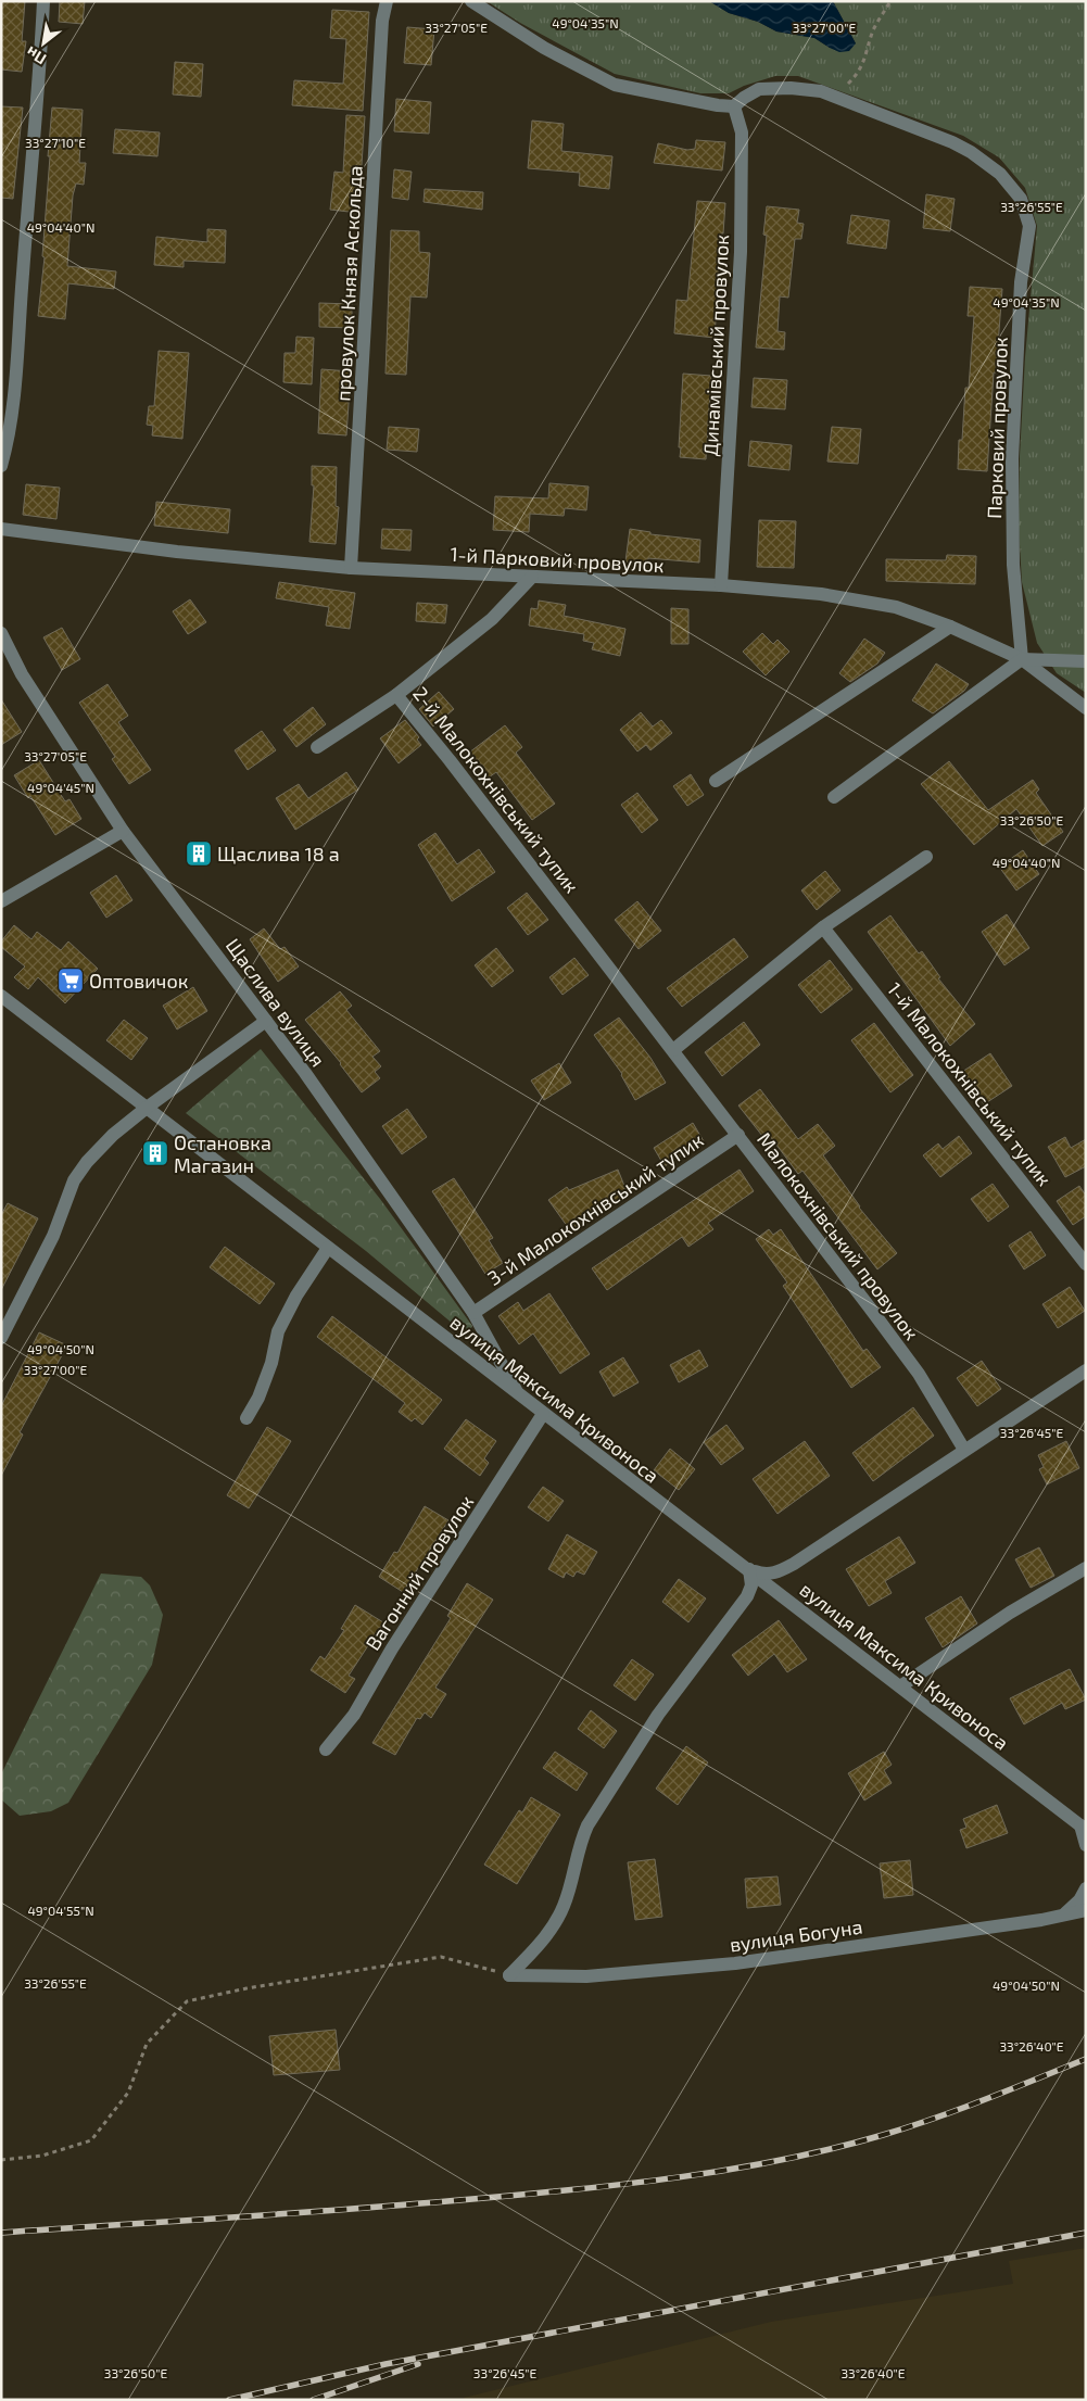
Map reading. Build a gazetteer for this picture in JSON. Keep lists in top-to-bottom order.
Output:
{
  "streets": {
    "street": [
      "провулок Князя Аскольда",
      "Динамівський провулок",
      "Парковий провулок",
      "1-й Парковий провулок",
      "2-й Малокохнівський тупик",
      "Щаслива вулиця",
      "1-й Малокохнівський тупик",
      "3-й Малокохнівський тупик",
      "Малокохнівський провулок",
      "вулиця Максима Кривоноса",
      "Вагонний провулок",
      "вулиця Богуна"
    ]
  },
  "crossings": [
    ["провулок Князя Аскольда", "1-й Парковий провулок"],
    ["Динамівський провулок", "Парковий провулок"],
    ["Динамівський провулок", "1-й Парковий провулок"],
    ["Парковий провулок", "1-й Парковий провулок"],
    ["1-й Парковий провулок", "2-й Малокохнівський тупик"],
    ["2-й Малокохнівський тупик", "Малокохнівський провулок"],
    ["Щаслива вулиця", "3-й Малокохнівський тупик"],
    ["Щаслива вулиця", "вулиця Максима Кривоноса"],
    ["3-й Малокохнівський тупик", "Малокохнівський провулок"],
    ["вулиця Максима Кривоноса", "Вагонний провулок"]
  ],
  "places": {
    "building": ["Щаслива 18 а", "Остановка Магазин"],
    "supermarket": ["Оптовичок"]
  },
  "north": "bottom left",
  "coordinates": [
    "49°04'35\"N",
    "33°27'00\"E",
    "33°27'05\"E",
    "33°27'10\"E",
    "33°26'55\"E",
    "49°04'40\"N",
    "49°04'45\"N",
    "33°26'50\"E",
    "49°04'50\"N",
    "33°26'45\"E",
    "49°04'55\"N",
    "33°26'40\"E"
  ]
}
